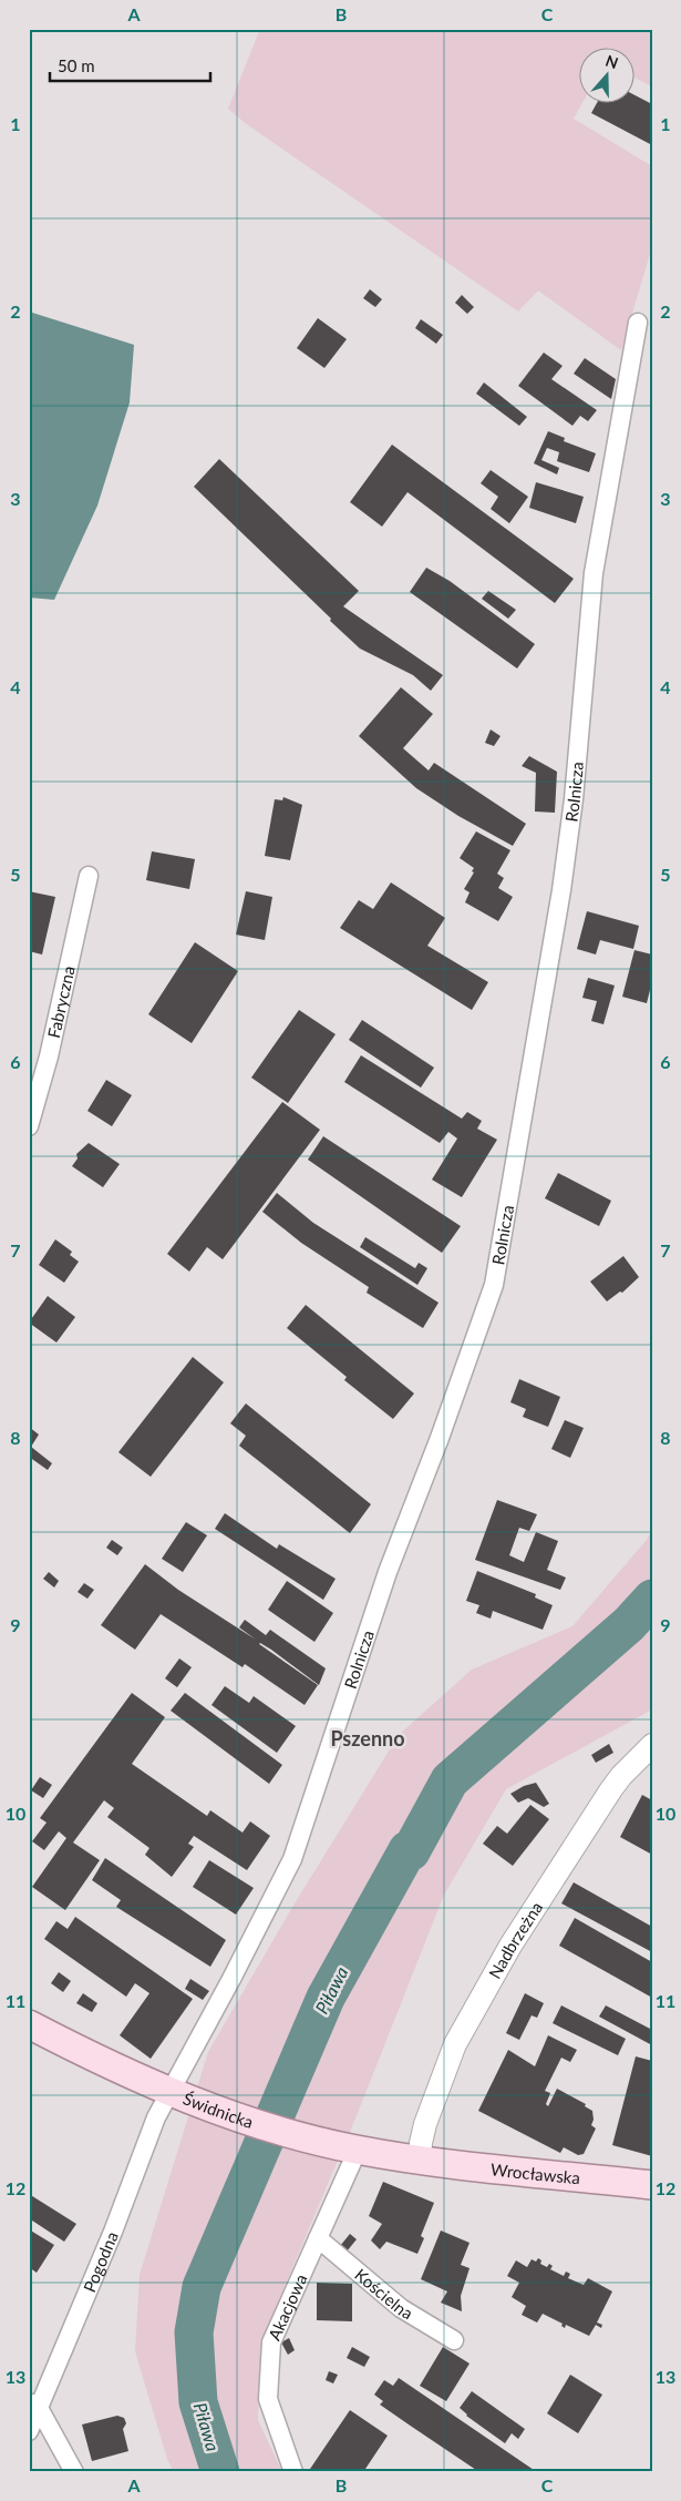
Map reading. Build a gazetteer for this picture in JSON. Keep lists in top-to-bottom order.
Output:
{
  "streets": {
    "main road": ["Świdnicka", "Wrocławska"],
    "street": [
      "Rolnicza",
      "Fabryczna",
      "Nadbrzeżna",
      "Pogodna",
      "Kościelna",
      "Akacjowa"
    ]
  },
  "crossings": [
    ["Rolnicza", "Świdnicka"],
    ["Rolnicza", "Pogodna"],
    ["Nadbrzeżna", "Świdnicka"],
    ["Nadbrzeżna", "Wrocławska"],
    ["Świdnicka", "Wrocławska"],
    ["Świdnicka", "Pogodna"],
    ["Świdnicka", "Akacjowa"],
    ["Kościelna", "Akacjowa"]
  ],
  "districts": ["Pszenno"],
  "water": ["Piława"],
  "scale_bar": "50 m",
  "north": "top",
  "grid": {
    "columns": ["A", "B", "C"],
    "rows": [
      "1",
      "2",
      "3",
      "4",
      "5",
      "6",
      "7",
      "8",
      "9",
      "10",
      "11",
      "12",
      "13"
    ]
  }
}
